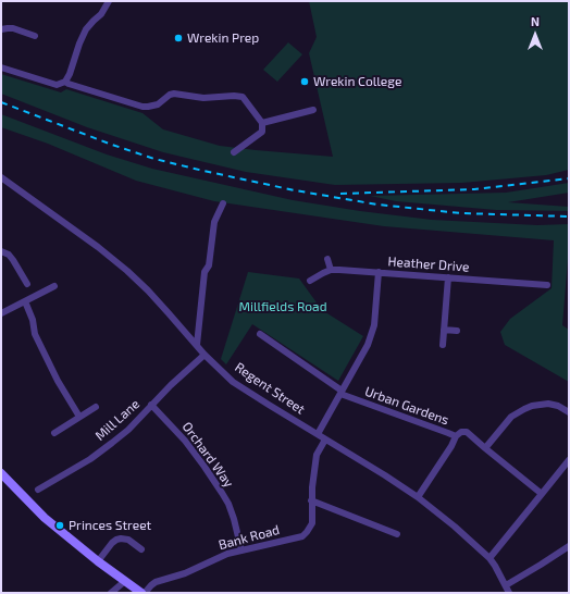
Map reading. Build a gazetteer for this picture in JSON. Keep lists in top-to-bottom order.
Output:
{
  "streets": {
    "street": [
      "Heather Drive",
      "Regent Street",
      "Urban Gardens",
      "Mill Lane",
      "Orchard Way",
      "Bank Road"
    ]
  },
  "crossings": [
    ["Regent Street", "Mill Lane"],
    ["Regent Street", "Bank Road"],
    ["Mill Lane", "Orchard Way"],
    ["Orchard Way", "Bank Road"]
  ],
  "parks": ["Millfields Road"],
  "places": ["Wrekin Prep", "Wrekin College", "Princes Street"],
  "north": "top"
}
